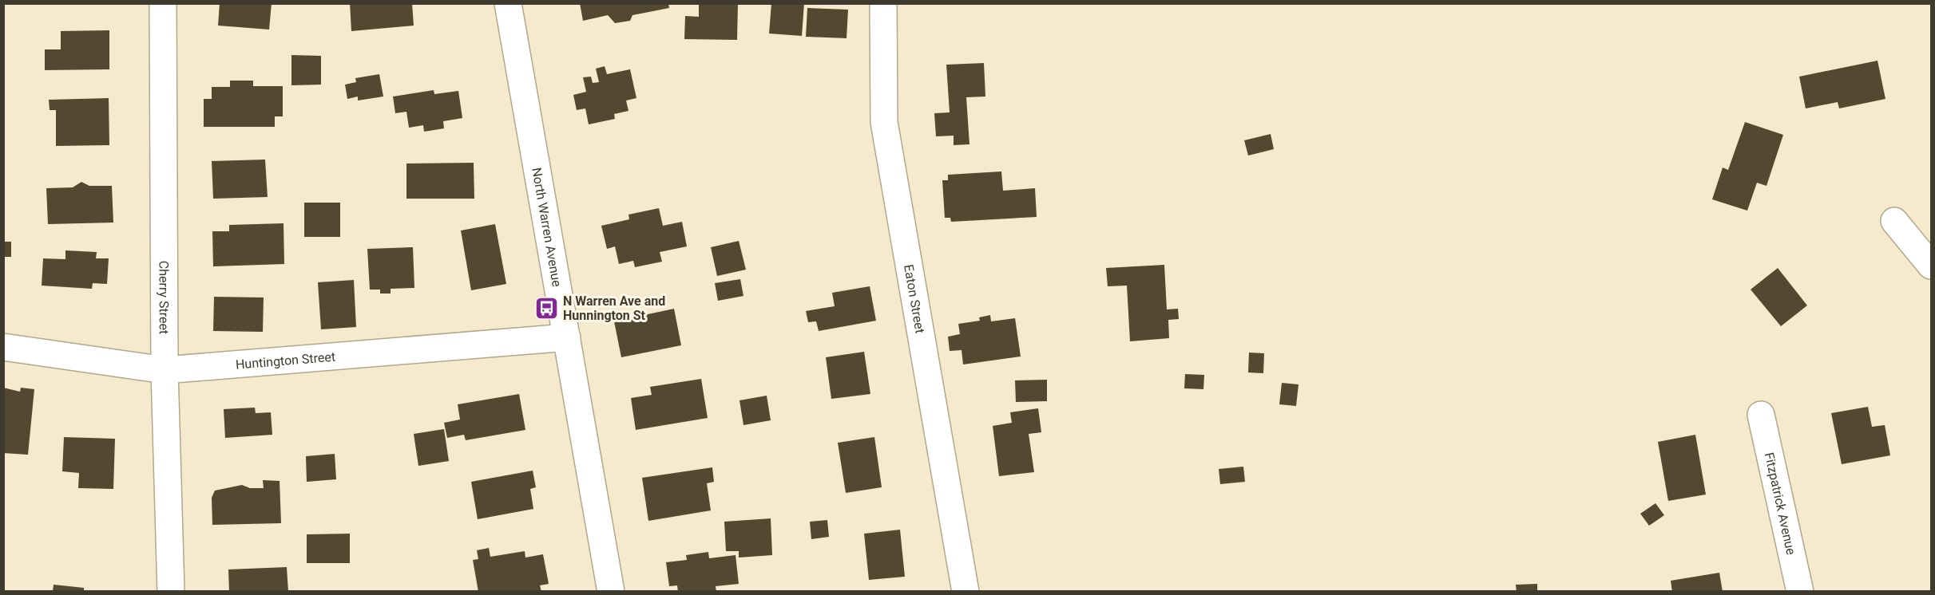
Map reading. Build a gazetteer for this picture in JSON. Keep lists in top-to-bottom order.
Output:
{
  "streets": {
    "street": [
      "North Warren Avenue",
      "Cherry Street",
      "Eaton Street",
      "Huntington Street",
      "Fitzpatrick Avenue"
    ]
  },
  "crossings": [
    ["North Warren Avenue", "Huntington Street"],
    ["Cherry Street", "Huntington Street"]
  ],
  "places": {
    "bus stop": ["N Warren Ave and Hunnington St"]
  }
}
